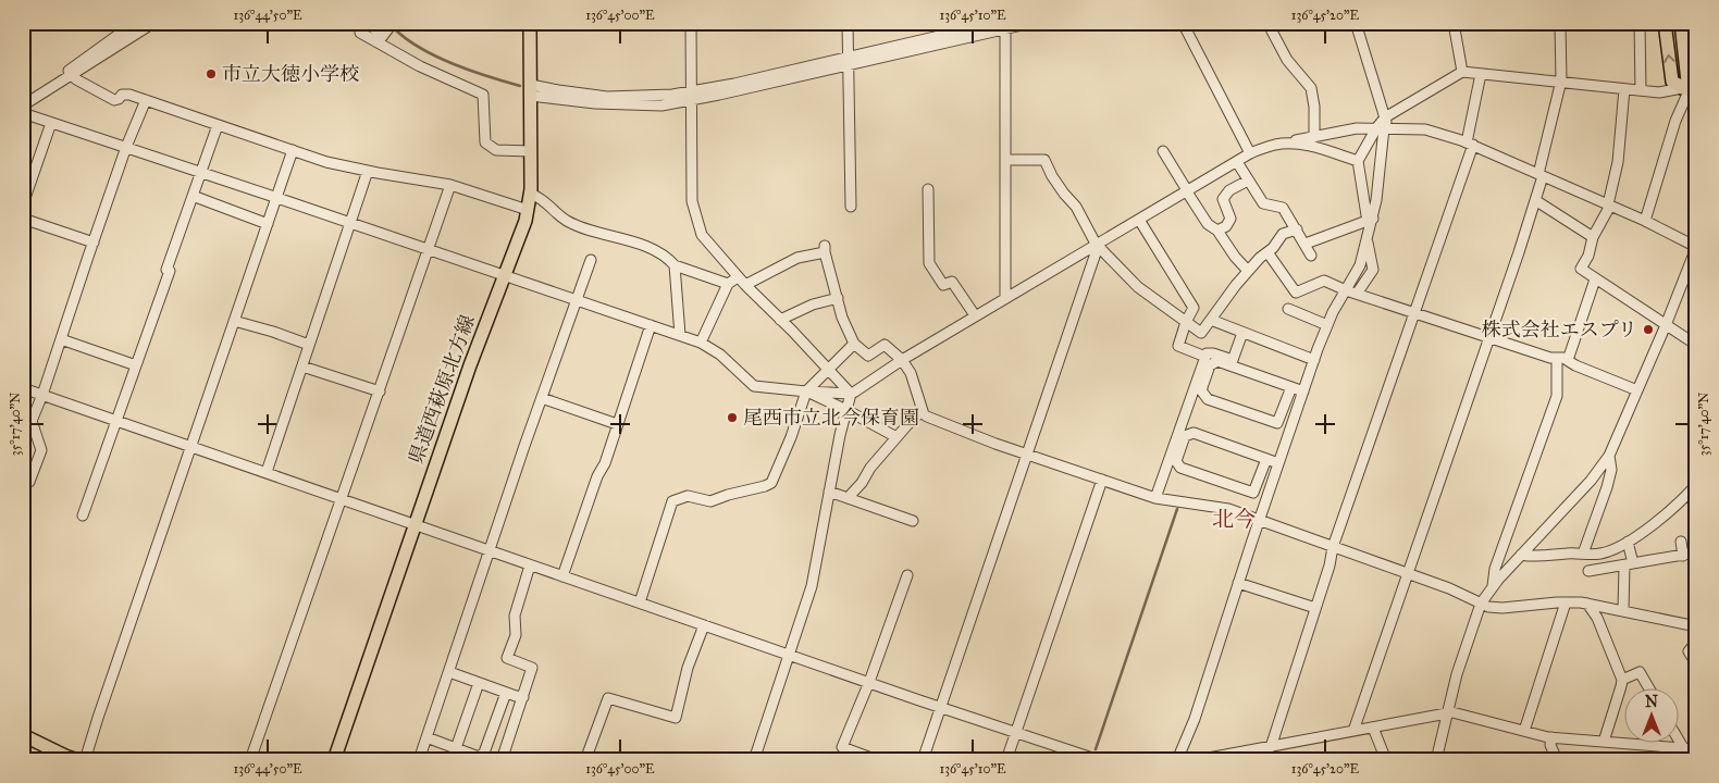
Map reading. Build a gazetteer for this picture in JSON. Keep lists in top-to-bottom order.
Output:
{
  "streets": {
    "main road": ["県道西萩原北方線"]
  },
  "districts": ["北今"],
  "places": ["市立大徳小学校", "株式会社エスプリ", "尾西市立北今保育園"],
  "north": "top",
  "coordinates": [
    "136°44'50\"E",
    "136°45'00\"E",
    "136°45'10\"E",
    "136°45'20\"E",
    "35°17'40\"N"
  ]
}
